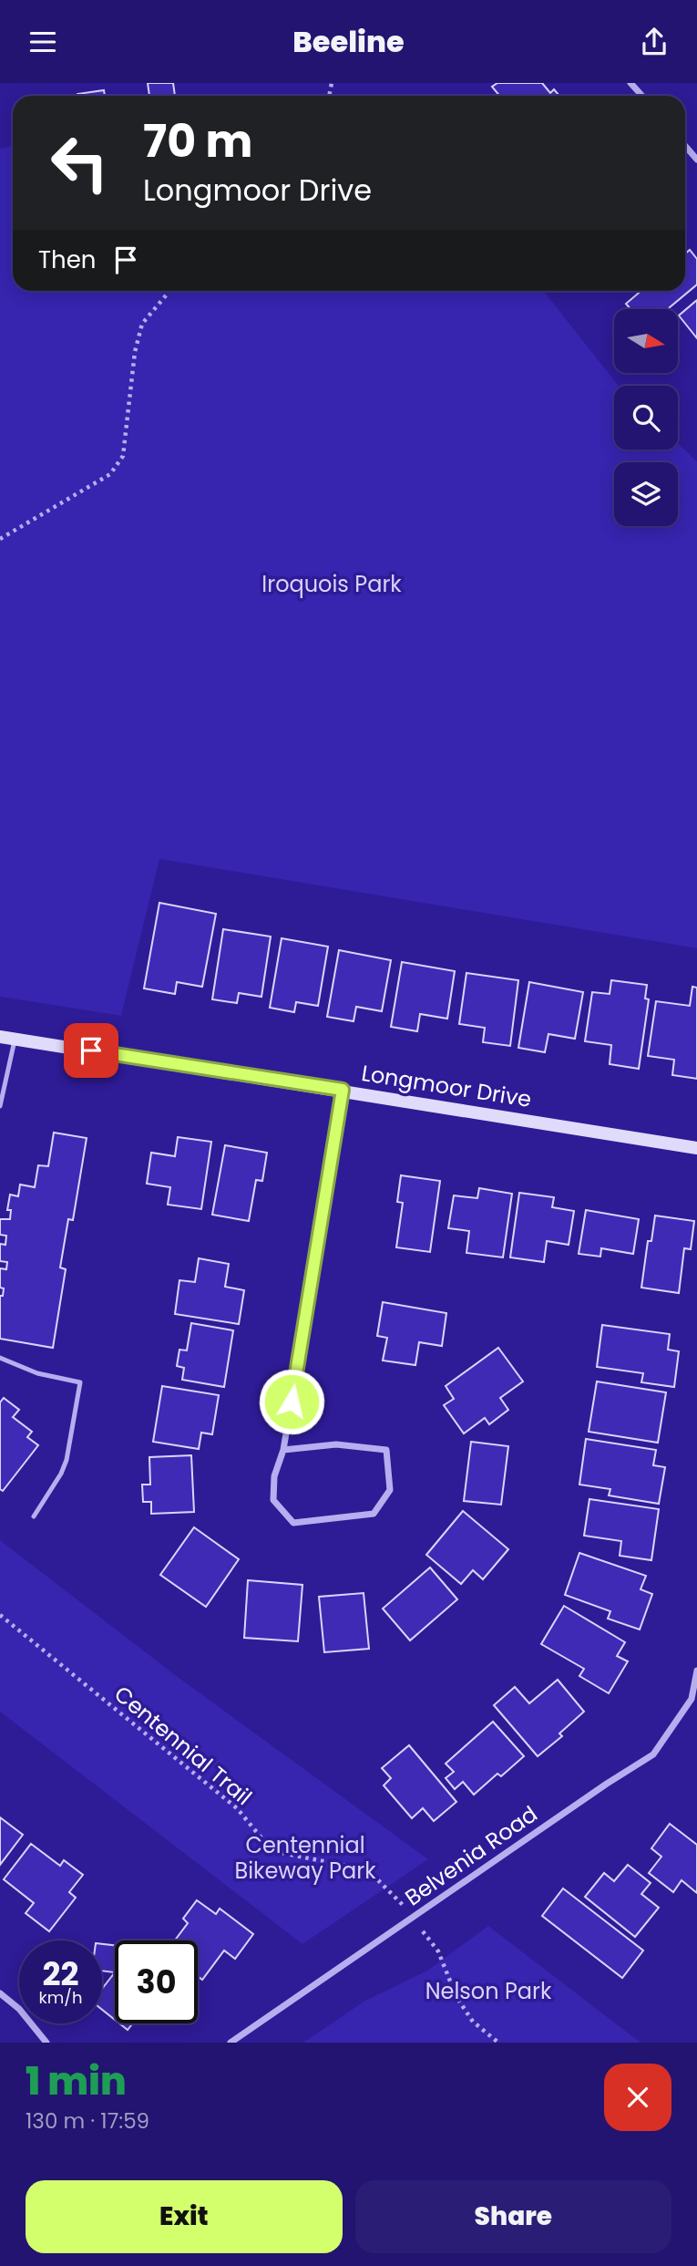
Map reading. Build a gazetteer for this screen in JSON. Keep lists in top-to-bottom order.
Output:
{
  "streets": {
    "street": ["Longmoor Drive", "Belvenia Road"],
    "path": ["Centennial Trail"]
  },
  "crossings": [
    ["Centennial Trail", "Belvenia Road"]
  ],
  "parks": ["Iroquois Park", "Centennial Bikeway Park", "Nelson Park"],
  "north": "right",
  "page": {
    "header": "Beeline",
    "turn": ["70 m", "Longmoor Drive"],
    "then": "Then",
    "speed": "22 km/h",
    "limit": "30",
    "heading": ["1 min", "130 m · 17:59"],
    "buttons": ["Exit", "Share"]
  }
}
